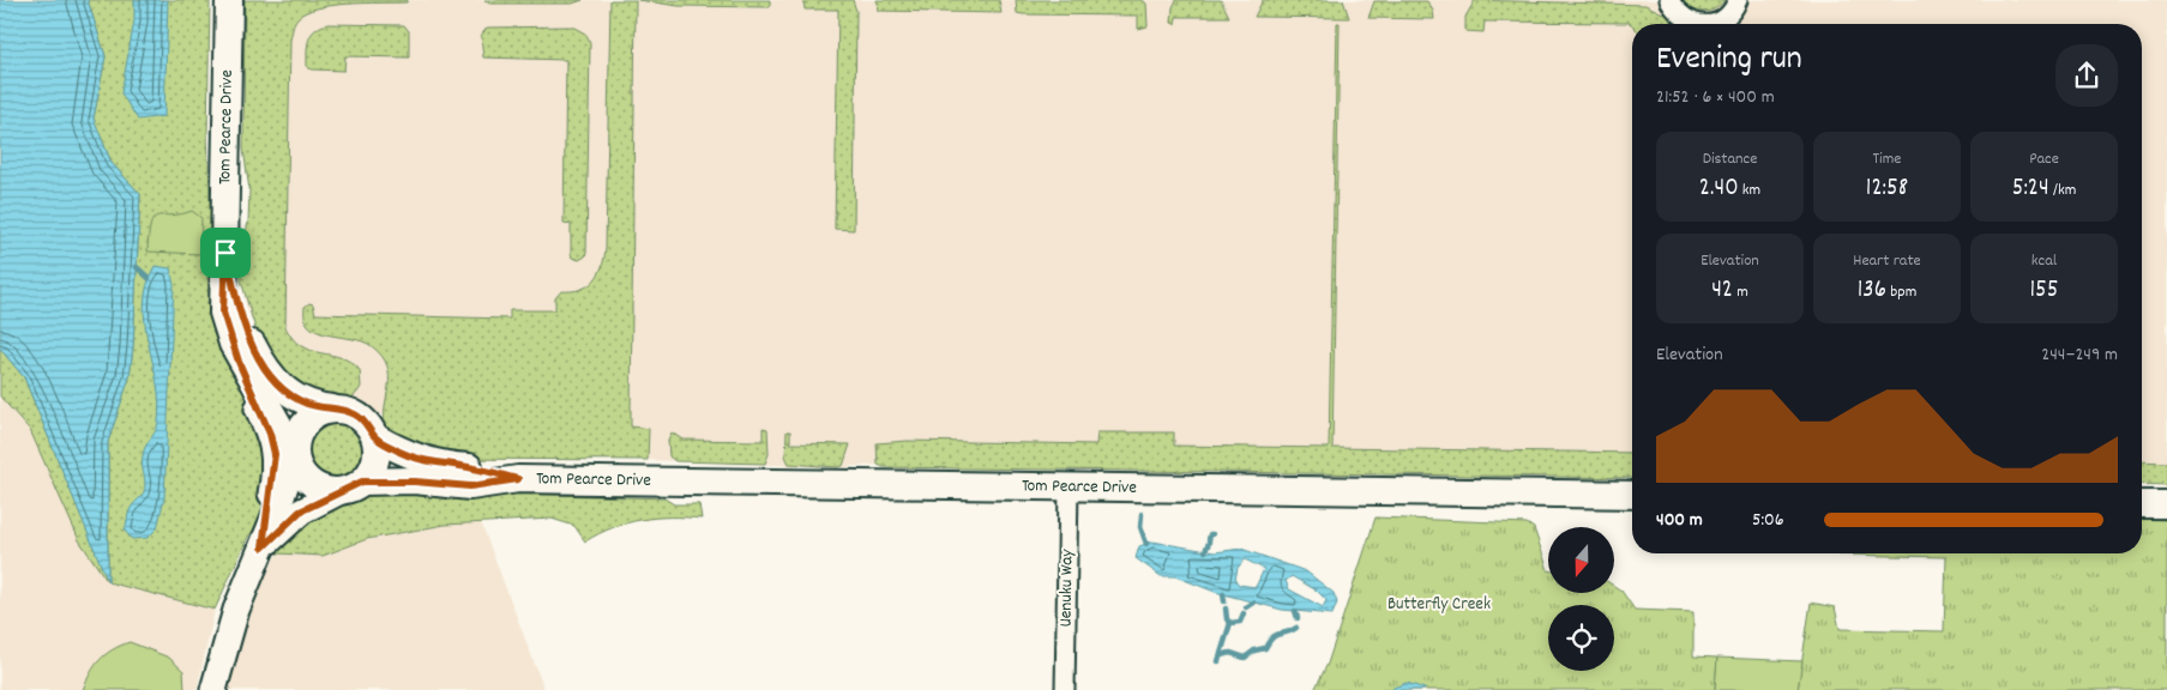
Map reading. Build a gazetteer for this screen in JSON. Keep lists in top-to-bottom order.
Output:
{
  "streets": {
    "main road": ["Tom Pearce Drive"],
    "street": ["Uenuku Way"]
  },
  "crossings": [
    ["Tom Pearce Drive", "Uenuku Way"]
  ],
  "parks": ["Butterfly Creek"],
  "north": "bottom",
  "page": {
    "heading": ["Evening run", "21:52 · 6 × 400 m"],
    "stats": [
      ["Distance", "2.40 km"],
      ["Time", "12:58"],
      ["Pace", "5:24 /km"],
      ["Elevation", "42 m"],
      ["Heart rate", "136 bpm"],
      ["kcal", "155"]
    ],
    "chart": ["Elevation", "244–249 m"],
    "list": [
      {
        "name": "400 m",
        "note": "5:06"
      }
    ]
  }
}
